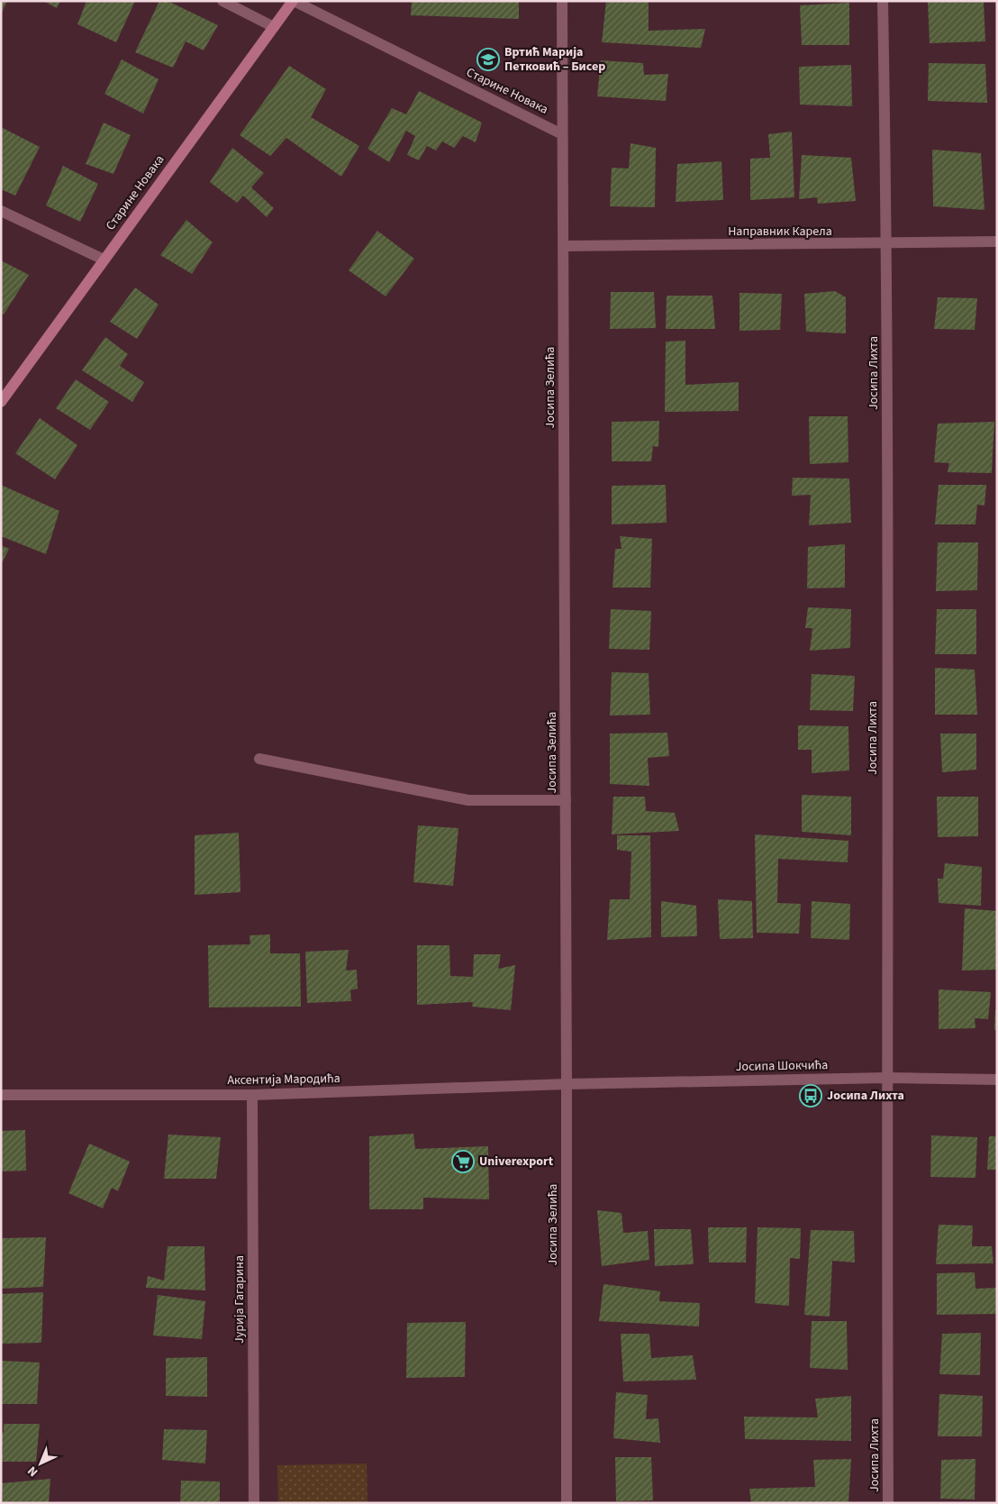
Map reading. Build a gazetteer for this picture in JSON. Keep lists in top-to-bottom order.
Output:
{
  "streets": {
    "street": [
      "Старине Новака",
      "Направник Карела",
      "Јосипа Лихта",
      "Јосипа Зелића",
      "Јосипа Шокчића",
      "Аксентија Мародића",
      "Јурија Гагарина"
    ]
  },
  "crossings": [
    ["Старине Новака", "Јосипа Зелића"],
    ["Направник Карела", "Јосипа Лихта"],
    ["Направник Карела", "Јосипа Зелића"],
    ["Јосипа Лихта", "Јосипа Шокчића"],
    ["Јосипа Зелића", "Јосипа Шокчића"],
    ["Јосипа Зелића", "Аксентија Мародића"],
    ["Јосипа Шокчића", "Аксентија Мародића"],
    ["Аксентија Мародића", "Јурија Гагарина"]
  ],
  "places": {
    "school or university": ["Вртић Марија Петковић – Бисер"],
    "bus stop": ["Јосипа Лихта"],
    "supermarket": ["Univerexport"]
  },
  "north": "bottom left"
}
